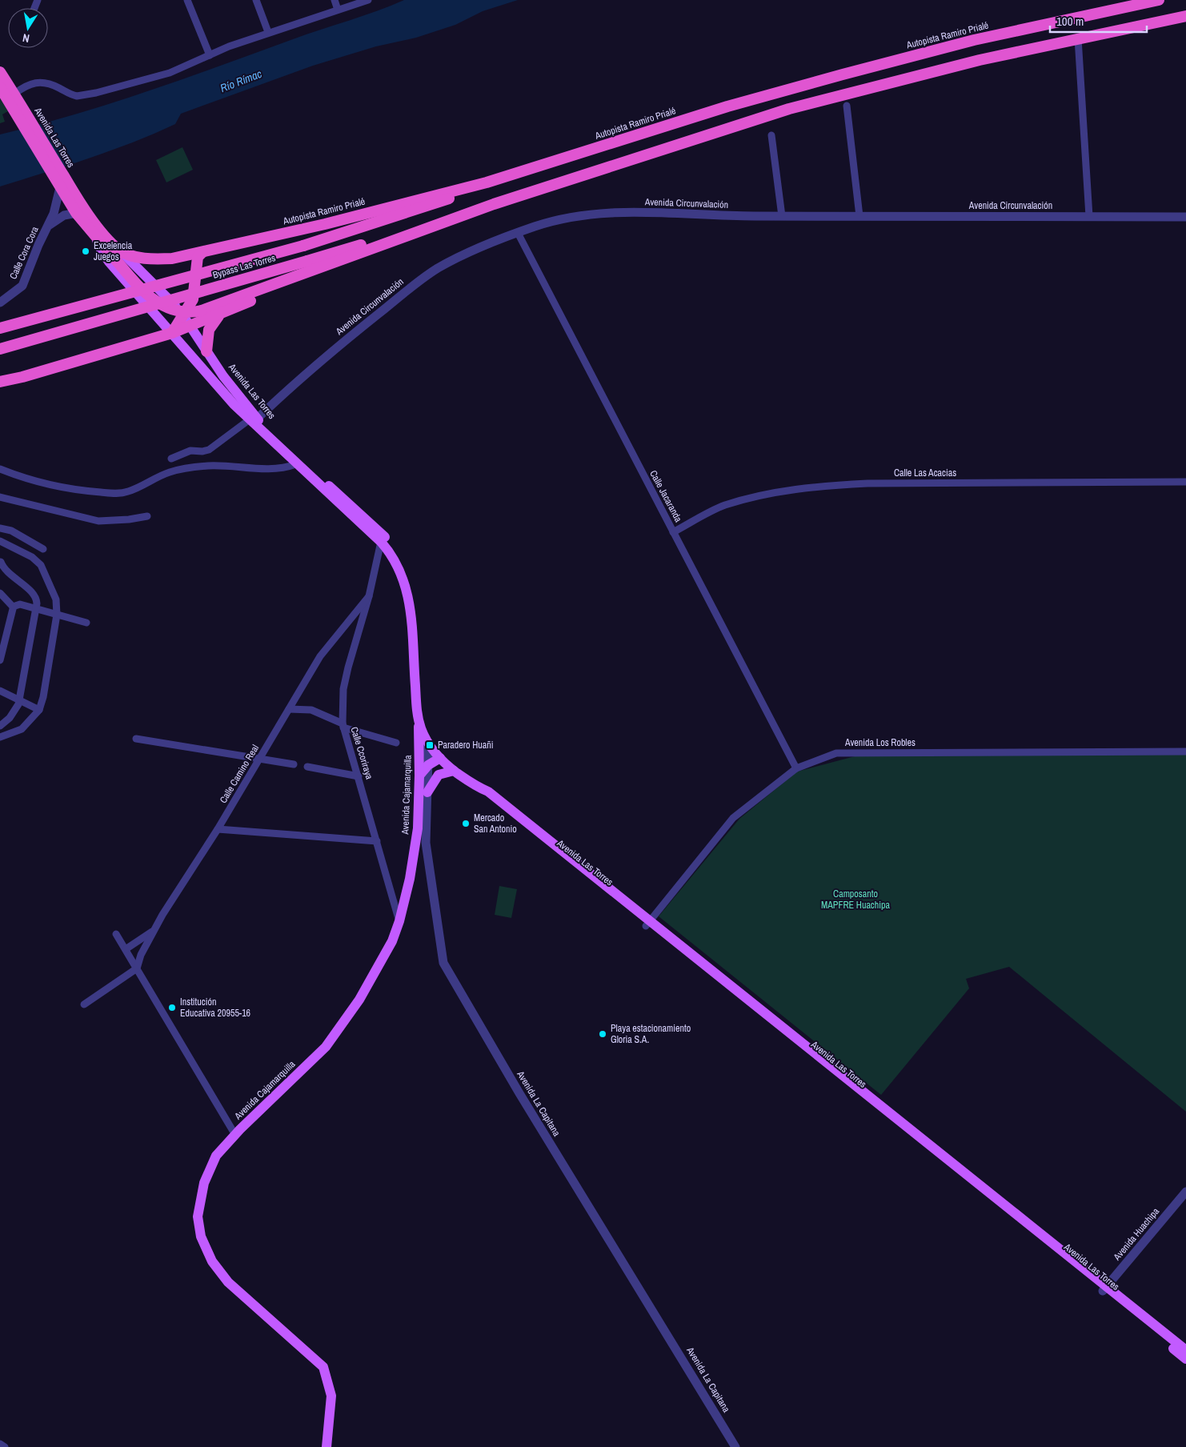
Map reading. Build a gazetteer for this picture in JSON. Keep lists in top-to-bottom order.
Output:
{
  "streets": {
    "highway": ["Autopista Ramiro Prialé", "Avenida Las Torres", "Bypass Las Torres"],
    "main road": ["Avenida Cajamarquilla"],
    "street": [
      "Avenida Circunvalación",
      "Calle Cora Cora",
      "Calle Las Acacias",
      "Calle Jacaranda",
      "Avenida Los Robles",
      "Calle Ccoriraya",
      "Calle Camino Real",
      "Avenida La Capitana",
      "Avenida Huachipa"
    ]
  },
  "crossings": [
    ["Autopista Ramiro Prialé", "Avenida Las Torres"],
    ["Autopista Ramiro Prialé", "Bypass Las Torres"],
    ["Avenida Las Torres", "Avenida Circunvalación"],
    ["Avenida Las Torres", "Calle Cora Cora"],
    ["Avenida Las Torres", "Avenida Los Robles"],
    ["Avenida Las Torres", "Calle Ccoriraya"],
    ["Avenida Las Torres", "Avenida Cajamarquilla"],
    ["Avenida Las Torres", "Avenida La Capitana"],
    ["Avenida Las Torres", "Avenida Huachipa"],
    ["Avenida Circunvalación", "Calle Jacaranda"],
    ["Calle Las Acacias", "Calle Jacaranda"],
    ["Calle Jacaranda", "Avenida Los Robles"],
    ["Calle Ccoriraya", "Calle Camino Real"],
    ["Calle Ccoriraya", "Avenida Cajamarquilla"]
  ],
  "water": ["Río Rímac"],
  "parks": ["Camposanto MAPFRE Huachipa"],
  "places": {
    "other": [
      "Excelencia Juegos",
      "Mercado San Antonio",
      "Institución Educativa 20955-16",
      "Playa estacionamiento Gloria S.A."
    ],
    "transit": ["Paradero Huañi"]
  },
  "scale_bar": "100 m",
  "north": "bottom"
}
